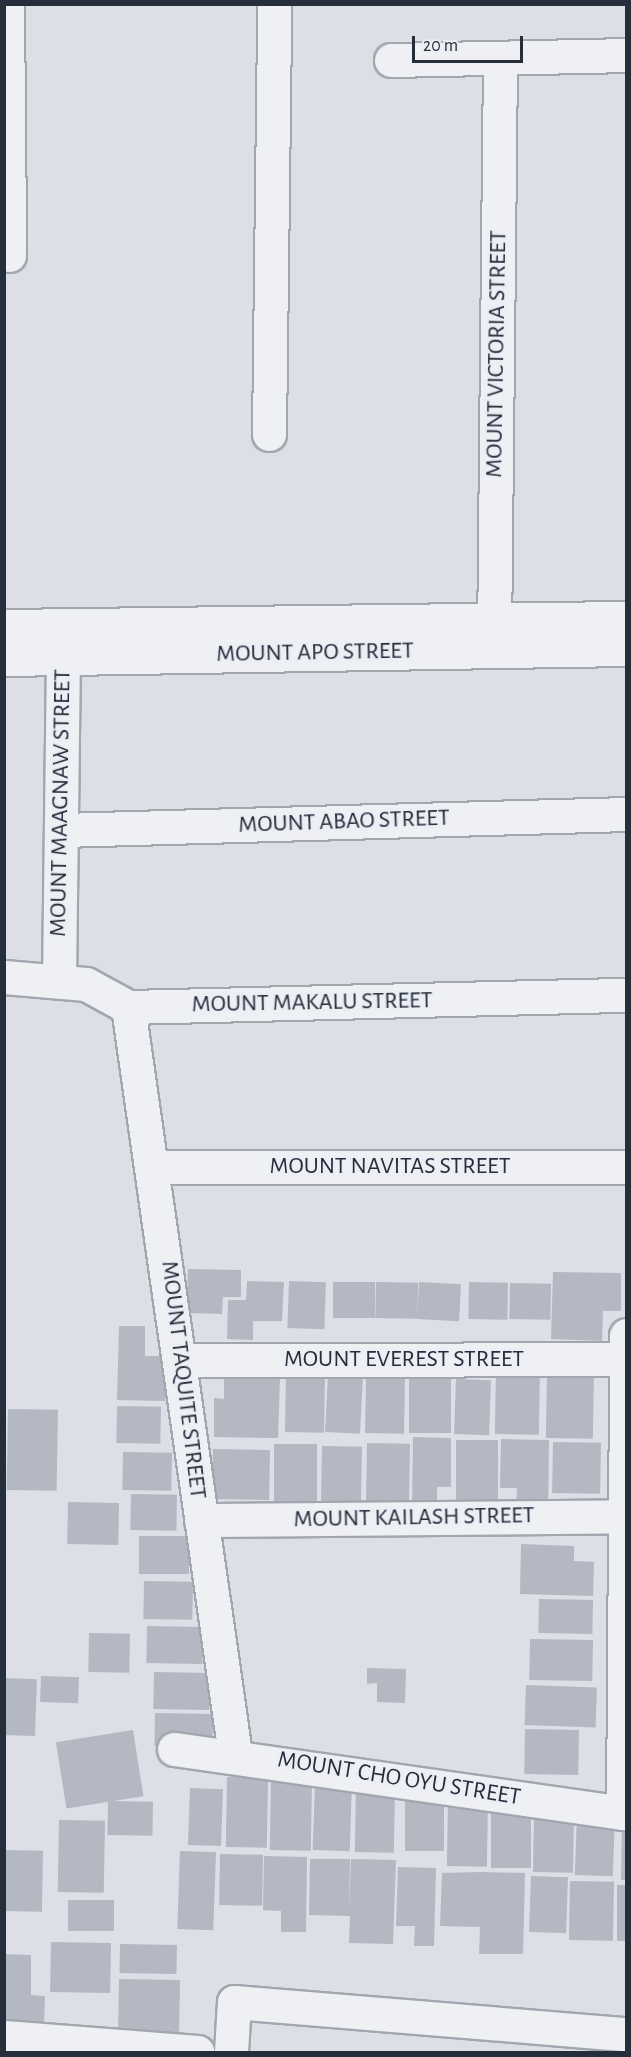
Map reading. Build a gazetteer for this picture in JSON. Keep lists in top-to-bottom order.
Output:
{
  "streets": {
    "street": [
      "MOUNT VICTORIA STREET",
      "MOUNT APO STREET",
      "MOUNT MAAGNAW STREET",
      "MOUNT ABAO STREET",
      "MOUNT MAKALU STREET",
      "MOUNT NAVITAS STREET",
      "MOUNT EVEREST STREET",
      "MOUNT TAQUITE STREET",
      "MOUNT KAILASH STREET",
      "MOUNT CHO OYU STREET"
    ]
  },
  "crossings": [
    ["MOUNT VICTORIA STREET", "MOUNT APO STREET"],
    ["MOUNT APO STREET", "MOUNT MAAGNAW STREET"],
    ["MOUNT MAAGNAW STREET", "MOUNT ABAO STREET"],
    ["MOUNT MAKALU STREET", "MOUNT TAQUITE STREET"],
    ["MOUNT NAVITAS STREET", "MOUNT TAQUITE STREET"],
    ["MOUNT EVEREST STREET", "MOUNT TAQUITE STREET"],
    ["MOUNT TAQUITE STREET", "MOUNT KAILASH STREET"],
    ["MOUNT TAQUITE STREET", "MOUNT CHO OYU STREET"]
  ],
  "scale_bar": "20 m"
}
